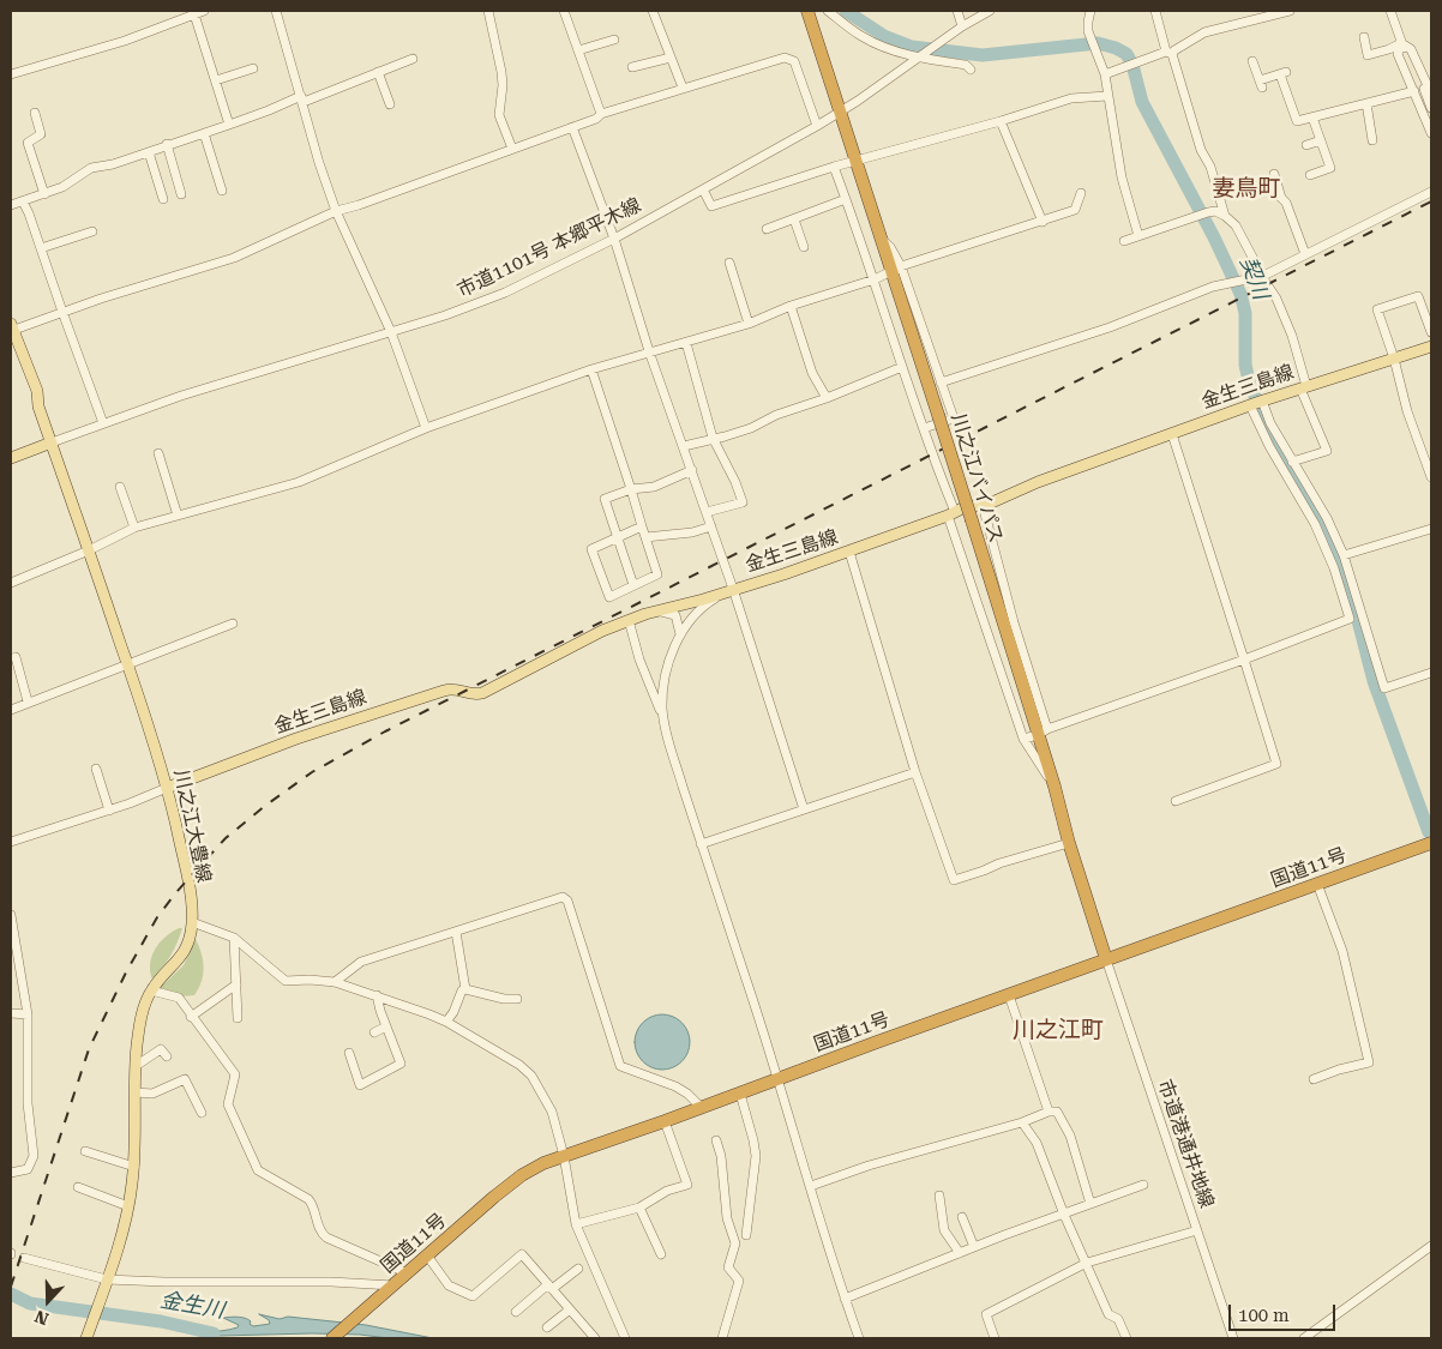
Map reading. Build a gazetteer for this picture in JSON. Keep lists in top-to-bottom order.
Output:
{
  "streets": {
    "highway": ["川之江バイパス", "国道11号"],
    "main road": ["金生三島線", "川之江大豊線"],
    "street": ["市道1101号 本郷平木線", "市道港通井地線"]
  },
  "crossings": [
    ["市道1101号 本郷平木線", "川之江バイパス"],
    ["市道1101号 本郷平木線", "川之江大豊線"],
    ["金生三島線", "川之江大豊線"],
    ["川之江バイパス", "国道11号"],
    ["川之江バイパス", "市道港通井地線"],
    ["国道11号", "市道港通井地線"]
  ],
  "districts": ["妻鳥町", "川之江町"],
  "water": ["契川", "金生川"],
  "scale_bar": "100 m",
  "north": "bottom"
}
